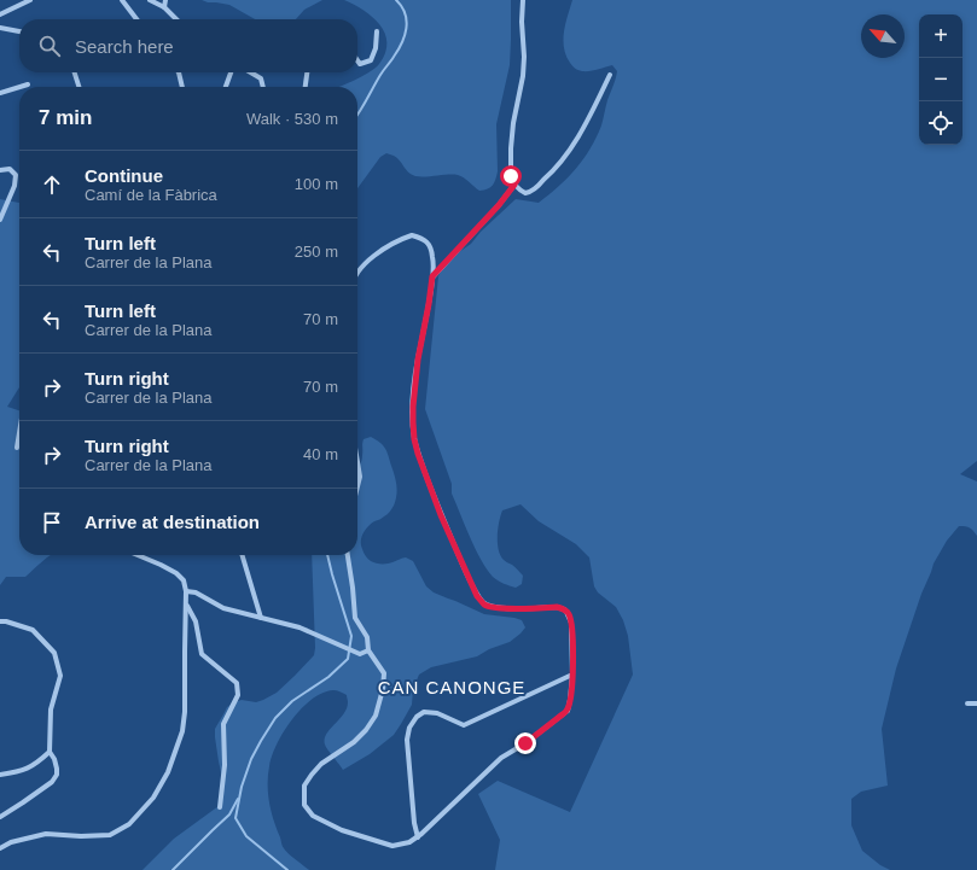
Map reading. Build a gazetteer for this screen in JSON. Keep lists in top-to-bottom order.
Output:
{
  "districts": ["CAN CANONGE"],
  "north": "top left",
  "page": {
    "map_buttons": ["+", "−"],
    "search": "Search here",
    "heading": ["7 min", "Walk · 530 m"],
    "list": [
      ["Continue", "Camí de la Fàbrica", "100 m"],
      ["Turn left", "Carrer de la Plana", "250 m"],
      ["Turn left", "Carrer de la Plana", "70 m"],
      ["Turn right", "Carrer de la Plana", "70 m"],
      ["Turn right", "Carrer de la Plana", "40 m"],
      "Arrive at destination"
    ]
  }
}
